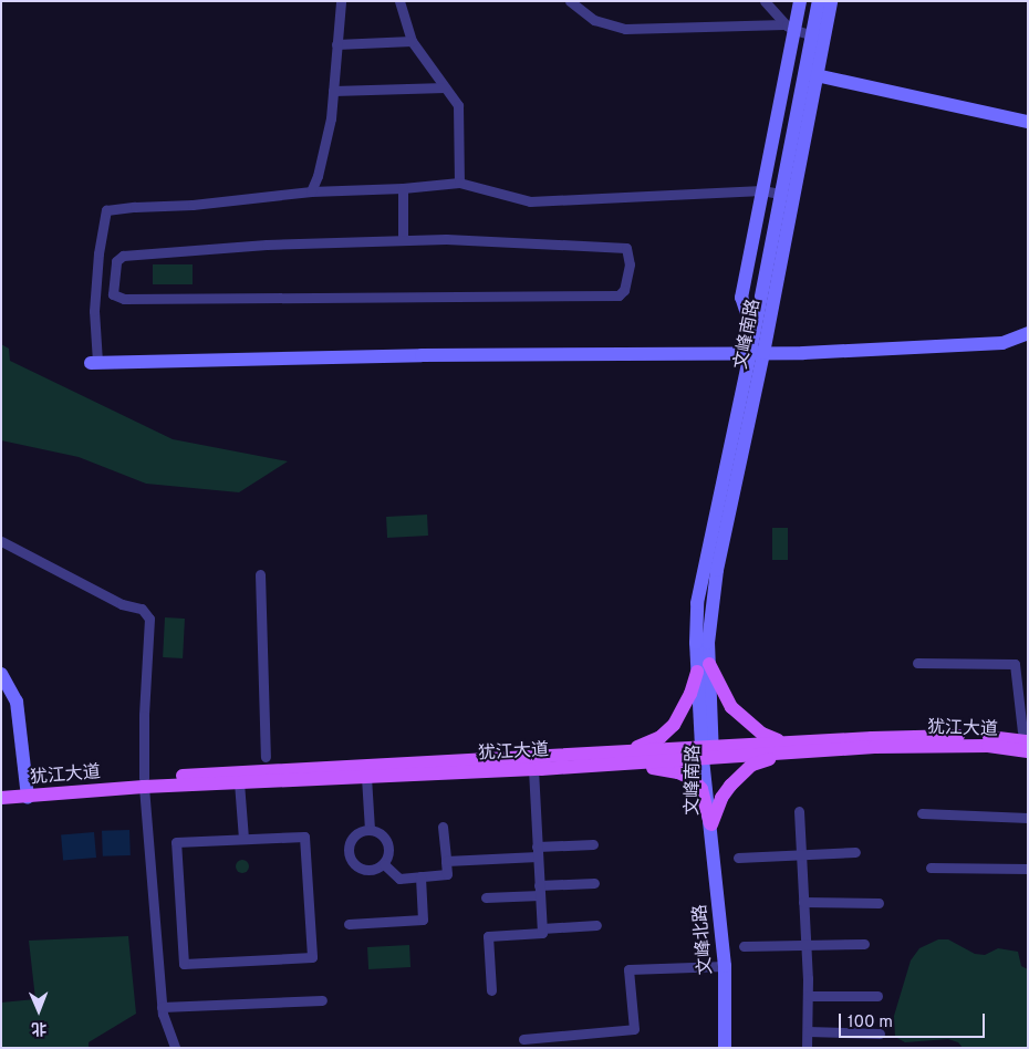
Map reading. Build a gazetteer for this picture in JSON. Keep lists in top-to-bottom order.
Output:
{
  "streets": {
    "main road": ["犹江大道"],
    "street": ["文峰南路", "文峰北路"]
  },
  "crossings": [
    ["文峰南路", "犹江大道"],
    ["文峰南路", "文峰北路"]
  ],
  "scale_bar": "100 m",
  "north": "bottom"
}
